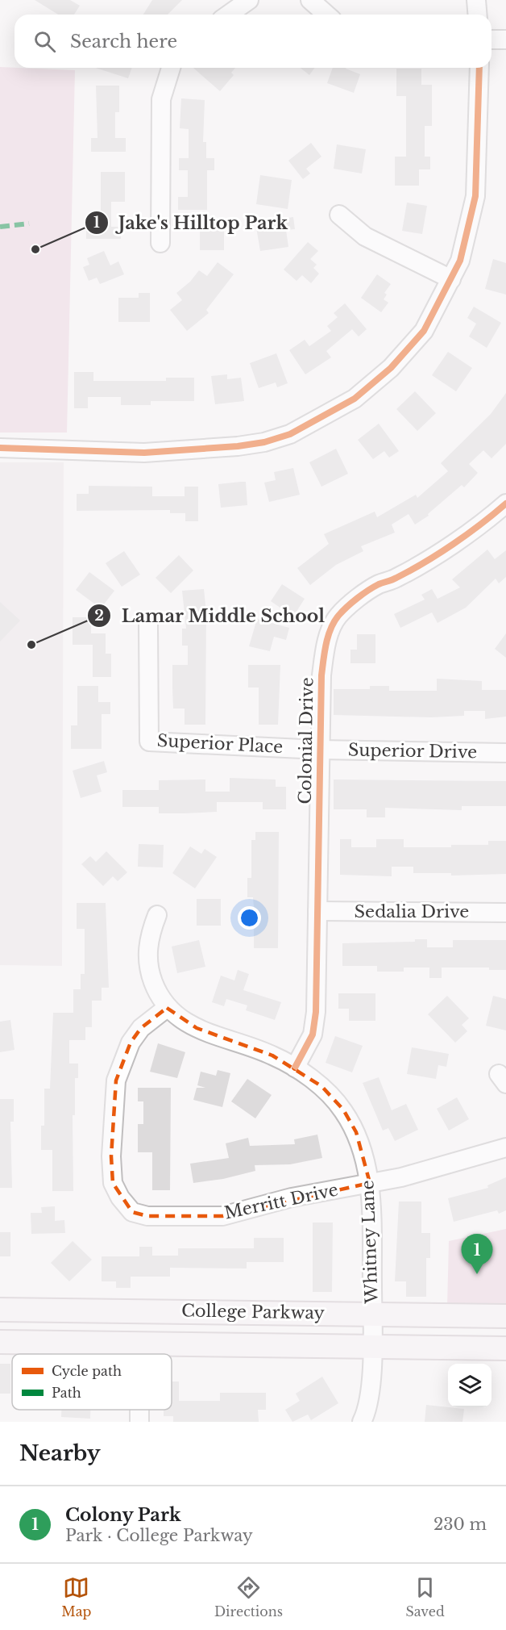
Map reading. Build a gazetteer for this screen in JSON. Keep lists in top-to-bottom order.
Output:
{
  "streets": {
    "main road": ["College Parkway"],
    "street": [
      "Colonial Drive",
      "Superior Place",
      "Superior Drive",
      "Sedalia Drive",
      "Merritt Drive",
      "Whitney Lane"
    ]
  },
  "crossings": [
    ["Colonial Drive", "Superior Place"],
    ["Colonial Drive", "Superior Drive"],
    ["Colonial Drive", "Sedalia Drive"],
    ["Colonial Drive", "Whitney Lane"],
    ["Superior Place", "Superior Drive"],
    ["Merritt Drive", "Whitney Lane"],
    ["Whitney Lane", "College Parkway"]
  ],
  "places": ["Jake's Hilltop Park", "Lamar Middle School"],
  "legend": ["Cycle path", "Path"],
  "page": {
    "search": "Search here",
    "pins": "1",
    "heading": "Nearby",
    "list": [
      {
        "mark": "1",
        "name": "Colony Park",
        "note": "Park · College Parkway",
        "value": "230 m"
      }
    ],
    "nav": ["Map", "Directions", "Saved"]
  }
}
